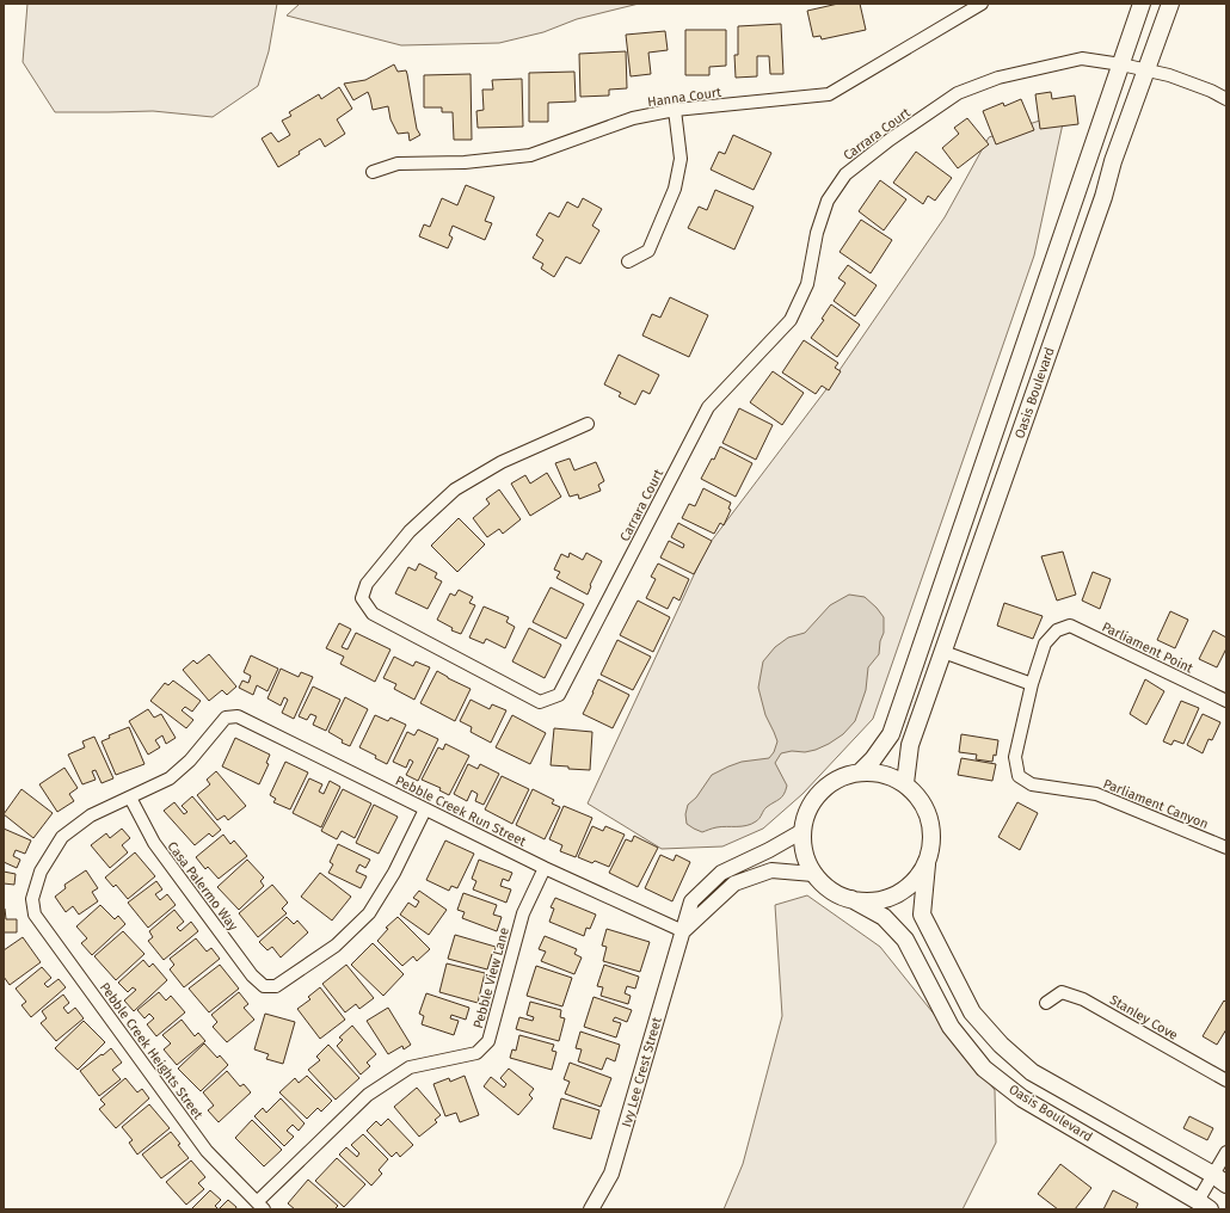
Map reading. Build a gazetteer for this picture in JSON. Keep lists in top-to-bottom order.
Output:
{
  "streets": {
    "main road": ["Oasis Boulevard"],
    "street": [
      "Hanna Court",
      "Carrara Court",
      "Parliament Point",
      "Parliament Canyon",
      "Pebble Creek Run Street",
      "Casa Palermo Way",
      "Pebble View Lane",
      "Stanley Cove",
      "Pebble Creek Heights Street",
      "Ivy Lee Crest Street"
    ]
  },
  "crossings": [
    ["Carrara Court", "Oasis Boulevard"],
    ["Oasis Boulevard", "Ivy Lee Crest Street"],
    ["Parliament Point", "Parliament Canyon"],
    ["Pebble Creek Run Street", "Casa Palermo Way"],
    ["Pebble Creek Run Street", "Pebble View Lane"],
    ["Pebble Creek Run Street", "Pebble Creek Heights Street"],
    ["Pebble Creek Run Street", "Ivy Lee Crest Street"],
    ["Casa Palermo Way", "Pebble Creek Heights Street"],
    ["Pebble View Lane", "Pebble Creek Heights Street"]
  ]
}
